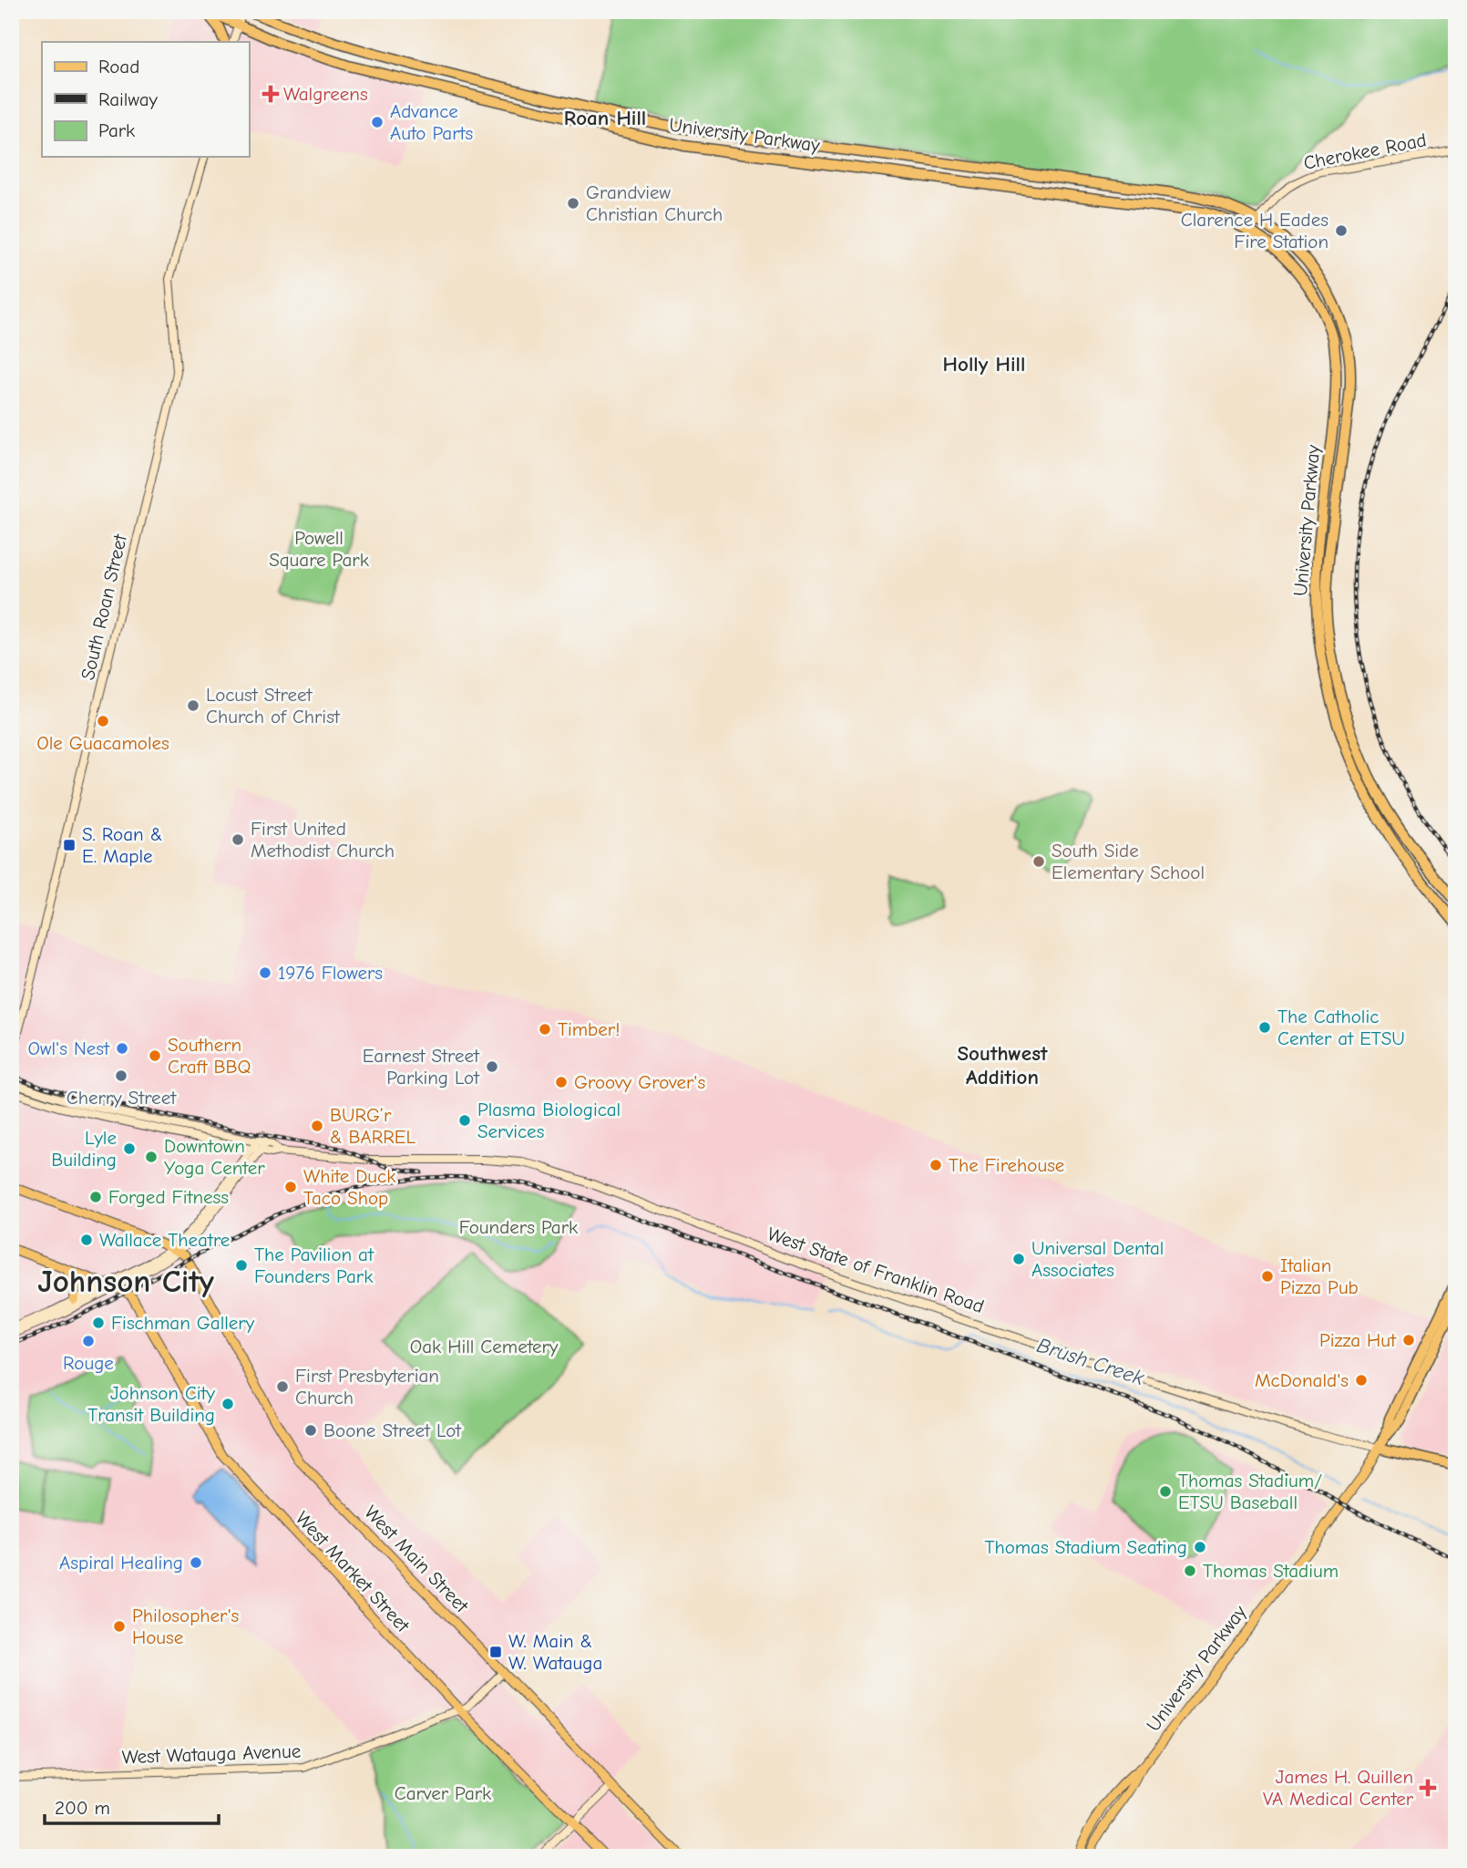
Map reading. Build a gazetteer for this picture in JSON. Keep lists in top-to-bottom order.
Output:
{
  "streets": {
    "highway": ["University Parkway", "West State of Franklin Road"],
    "main road": [
      "Cherokee Road",
      "South Roan Street",
      "West Main Street",
      "West Market Street",
      "West Watauga Avenue"
    ]
  },
  "crossings": [
    ["University Parkway", "Cherokee Road"],
    ["University Parkway", "West State of Franklin Road"],
    ["West Main Street", "West Watauga Avenue"],
    ["West Market Street", "West Watauga Avenue"]
  ],
  "districts": [
    "Roan Hill",
    "Holly Hill",
    "Southwest Addition",
    "Johnson City"
  ],
  "water": ["Brush Creek"],
  "parks": [
    "Powell Square Park",
    "Founders Park",
    "Oak Hill Cemetery",
    "Carver Park"
  ],
  "places": {
    "health": ["Walgreens", "James H. Quillen VA Medical Center"],
    "other": [
      "Advance Auto Parts",
      "Grandview Christian Church",
      "Clarence H Eades Fire Station",
      "Locust Street Church of Christ",
      "Ole Guacamoles",
      "First United Methodist Church",
      "South Side Elementary School",
      "1976 Flowers",
      "The Catholic Center at ETSU",
      "Timber!",
      "Owl's Nest",
      "Southern Craft BBQ",
      "Earnest Street Parking Lot",
      "Cherry Street",
      "Groovy Grover's",
      "Plasma Biological Services",
      "BURG’r & BARREL",
      "Lyle Building",
      "Downtown Yoga Center",
      "The Firehouse",
      "White Duck Taco Shop",
      "Forged Fitness",
      "Wallace Theatre",
      "Universal Dental Associates",
      "The Pavilion at Founders Park",
      "Italian Pizza Pub",
      "Fischman Gallery",
      "Pizza Hut",
      "Rouge",
      "McDonald's",
      "First Presbyterian Church",
      "Johnson City Transit Building",
      "Boone Street Lot",
      "Thomas Stadium/ ETSU Baseball",
      "Thomas Stadium Seating",
      "Aspiral Healing",
      "Thomas Stadium",
      "Philosopher's House"
    ],
    "transit": ["S. Roan & E. Maple", "W. Main & W. Watauga"]
  },
  "legend": ["Road", "Railway", "Park"],
  "scale_bar": "200 m"
}
